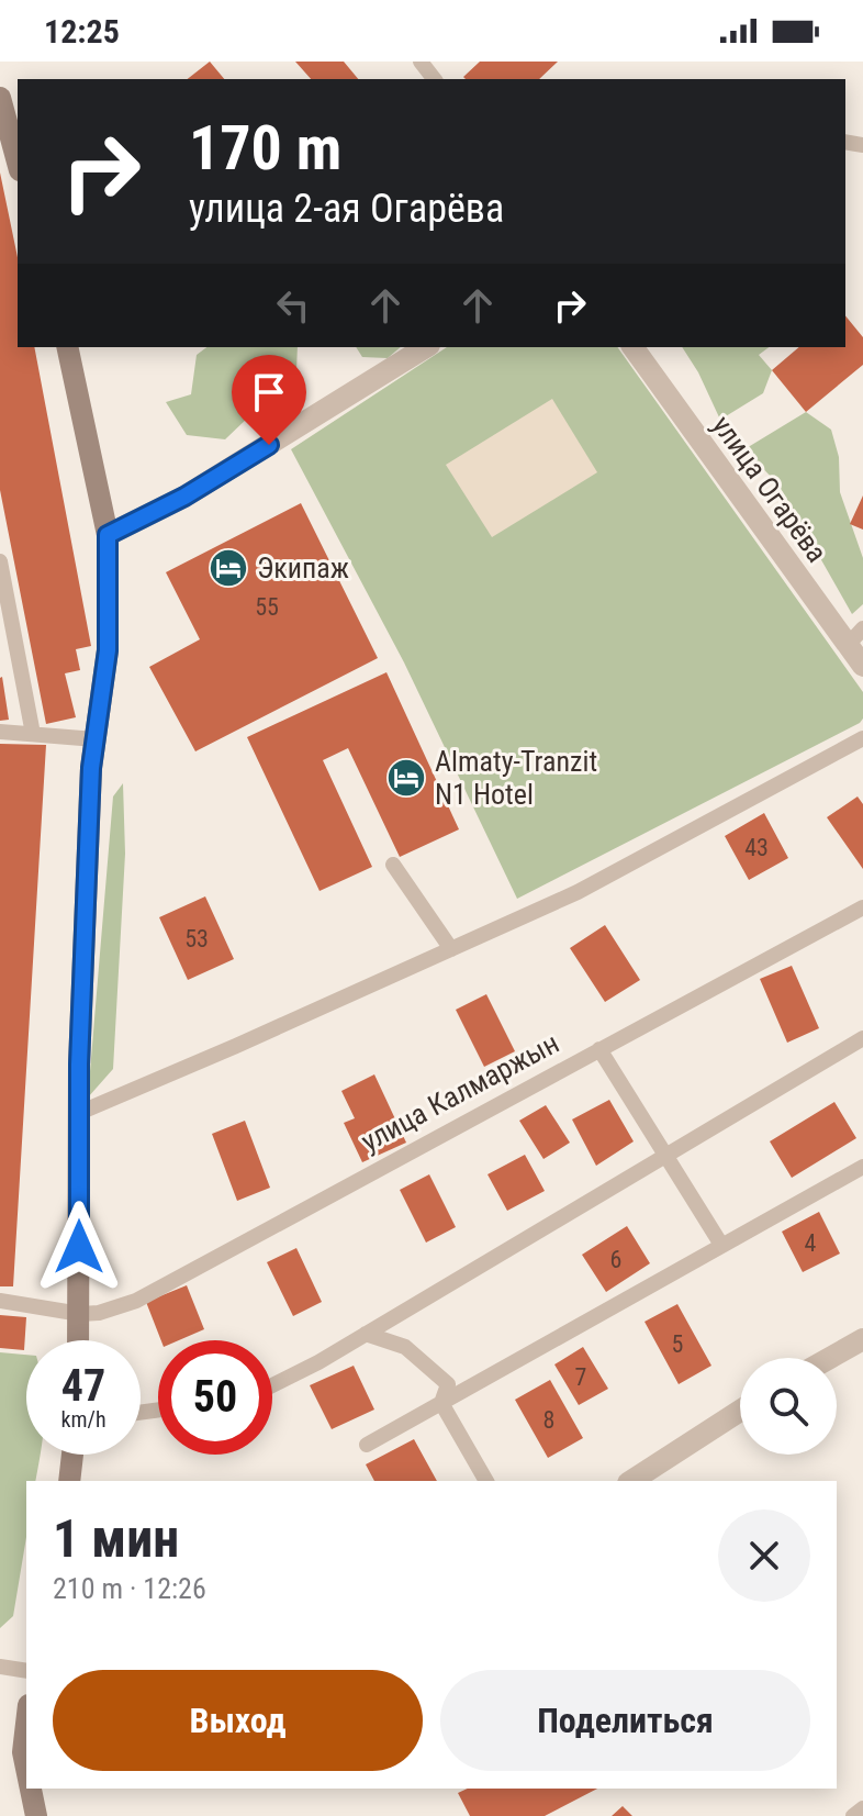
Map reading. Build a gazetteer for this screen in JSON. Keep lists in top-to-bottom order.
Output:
{
  "streets": {
    "street": ["улица Огарёва"],
    "lane": ["улица Калмаржын"]
  },
  "places": {
    "hotel": ["Экипаж", "Almaty-Tranzit N1 Hotel"]
  },
  "house_numbers": [
    "55",
    "43",
    "53",
    "4",
    "6",
    "5",
    "7",
    "8"
  ],
  "page": {
    "status": "12:25",
    "turn": ["170 m", "улица 2-ая Огарёва"],
    "speed": "47 km/h",
    "limit": "50",
    "heading": ["1 мин", "210 m · 12:26"],
    "buttons": ["Выход", "Поделиться"]
  }
}
